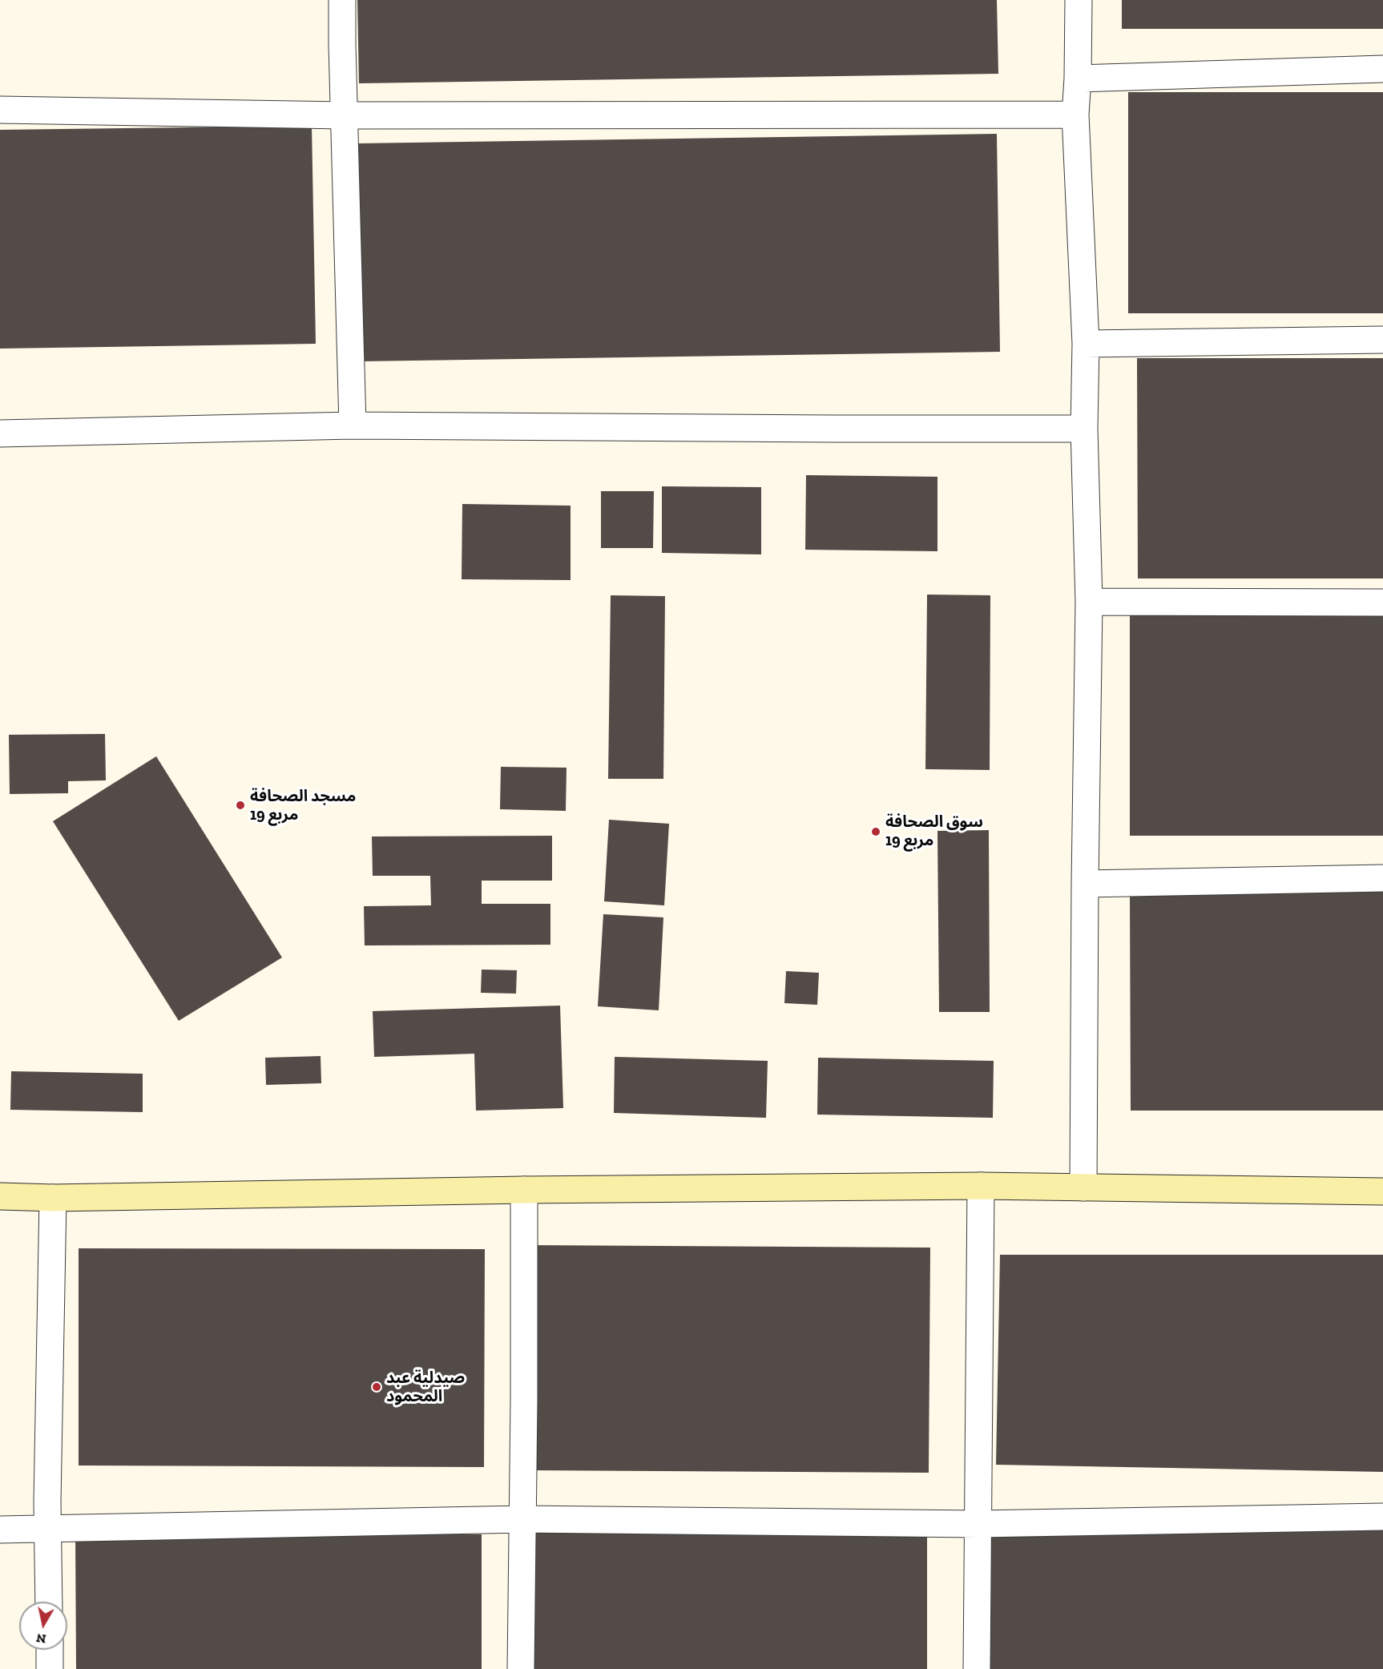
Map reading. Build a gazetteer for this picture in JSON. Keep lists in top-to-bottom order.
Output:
{
  "places": ["مسجد الصحافة مربع 19", "سوق الصحافة مربع 19", "صيدلية عبد المحمود"],
  "north": "bottom"
}
